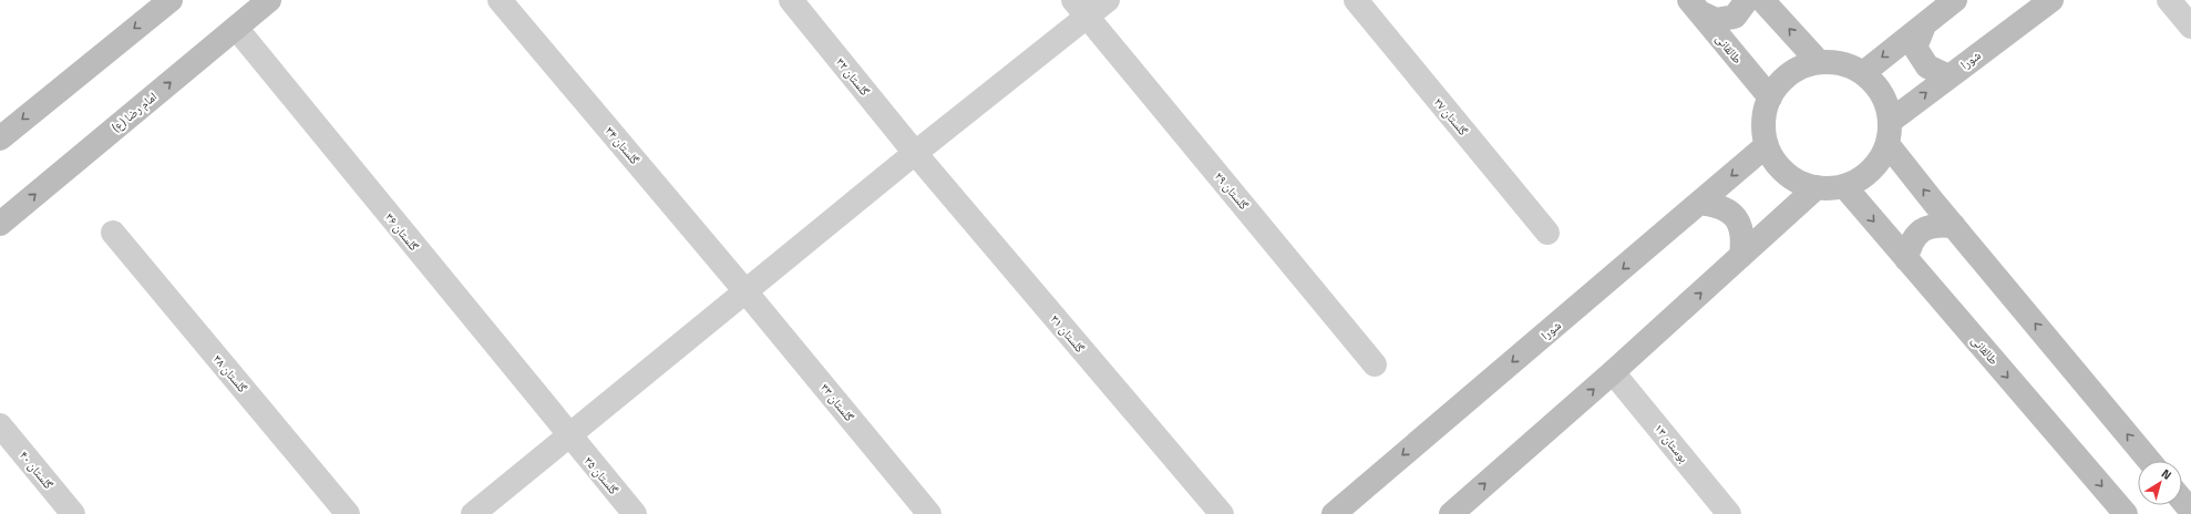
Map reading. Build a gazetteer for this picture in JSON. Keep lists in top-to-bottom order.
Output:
{
  "streets": {
    "street": [
      "طالقانی",
      "شورا",
      "گلستان ۳۲",
      "امام رضا (ع)",
      "گلستان ۲۷",
      "گلستان ۳۴",
      "گلستان ۲۹",
      "گلستان ۳۶",
      "گلستان ۳۱",
      "گلستان ۳۸",
      "گلستان ۳۳",
      "بوستان ۱۳",
      "گلستان ۴۰",
      "گلستان ۳۵"
    ]
  },
  "crossings": [
    ["طالقانی", "شورا"],
    ["گلستان ۳۲", "گلستان ۳۱"],
    ["امام رضا (ع)", "گلستان ۳۶"],
    ["گلستان ۳۴", "گلستان ۳۳"],
    ["گلستان ۳۶", "گلستان ۳۵"]
  ],
  "north": "top right"
}
